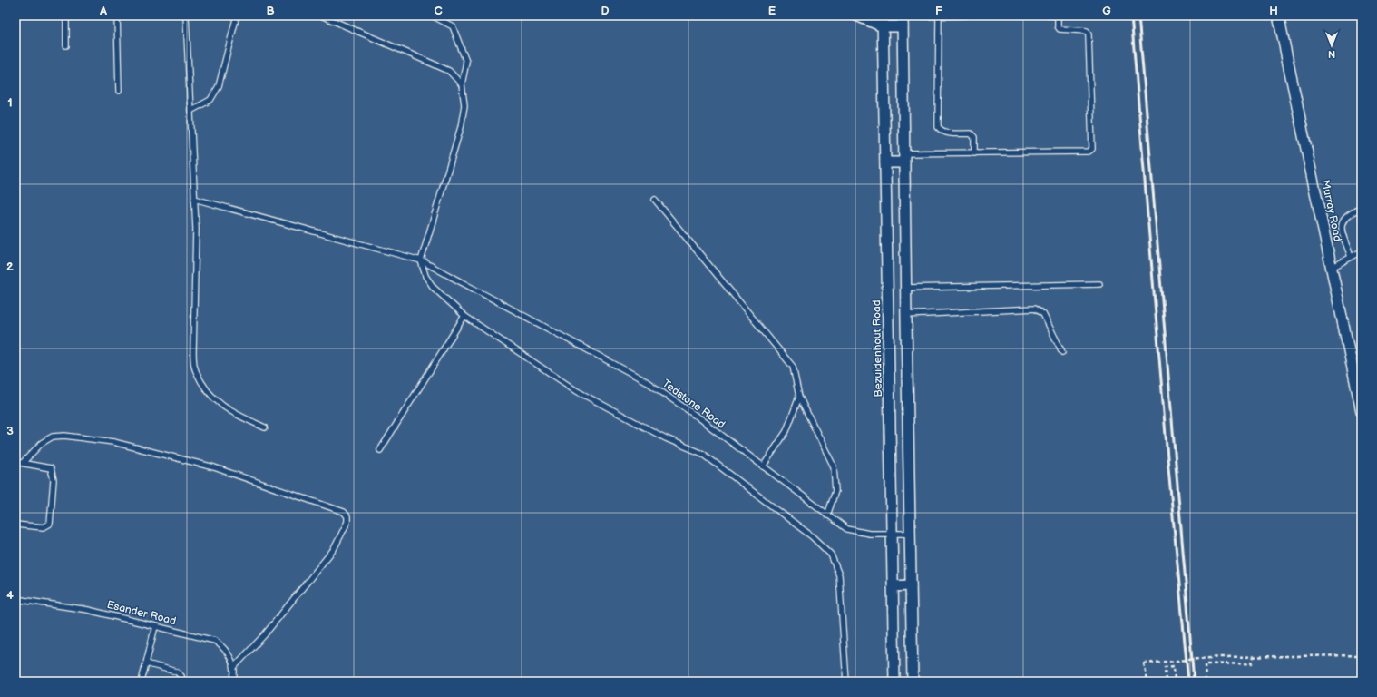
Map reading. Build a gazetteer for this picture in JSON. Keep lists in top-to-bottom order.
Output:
{
  "streets": {
    "street": ["Murray Road", "Bezuidenhout Road"],
    "lane": ["Tedstone Road", "Esander Road"]
  },
  "crossings": [
    ["Bezuidenhout Road", "Tedstone Road"]
  ],
  "north": "bottom",
  "grid": {
    "columns": [
      "A",
      "B",
      "C",
      "D",
      "E",
      "F",
      "G",
      "H"
    ],
    "rows": [
      "1",
      "2",
      "3",
      "4"
    ]
  }
}
